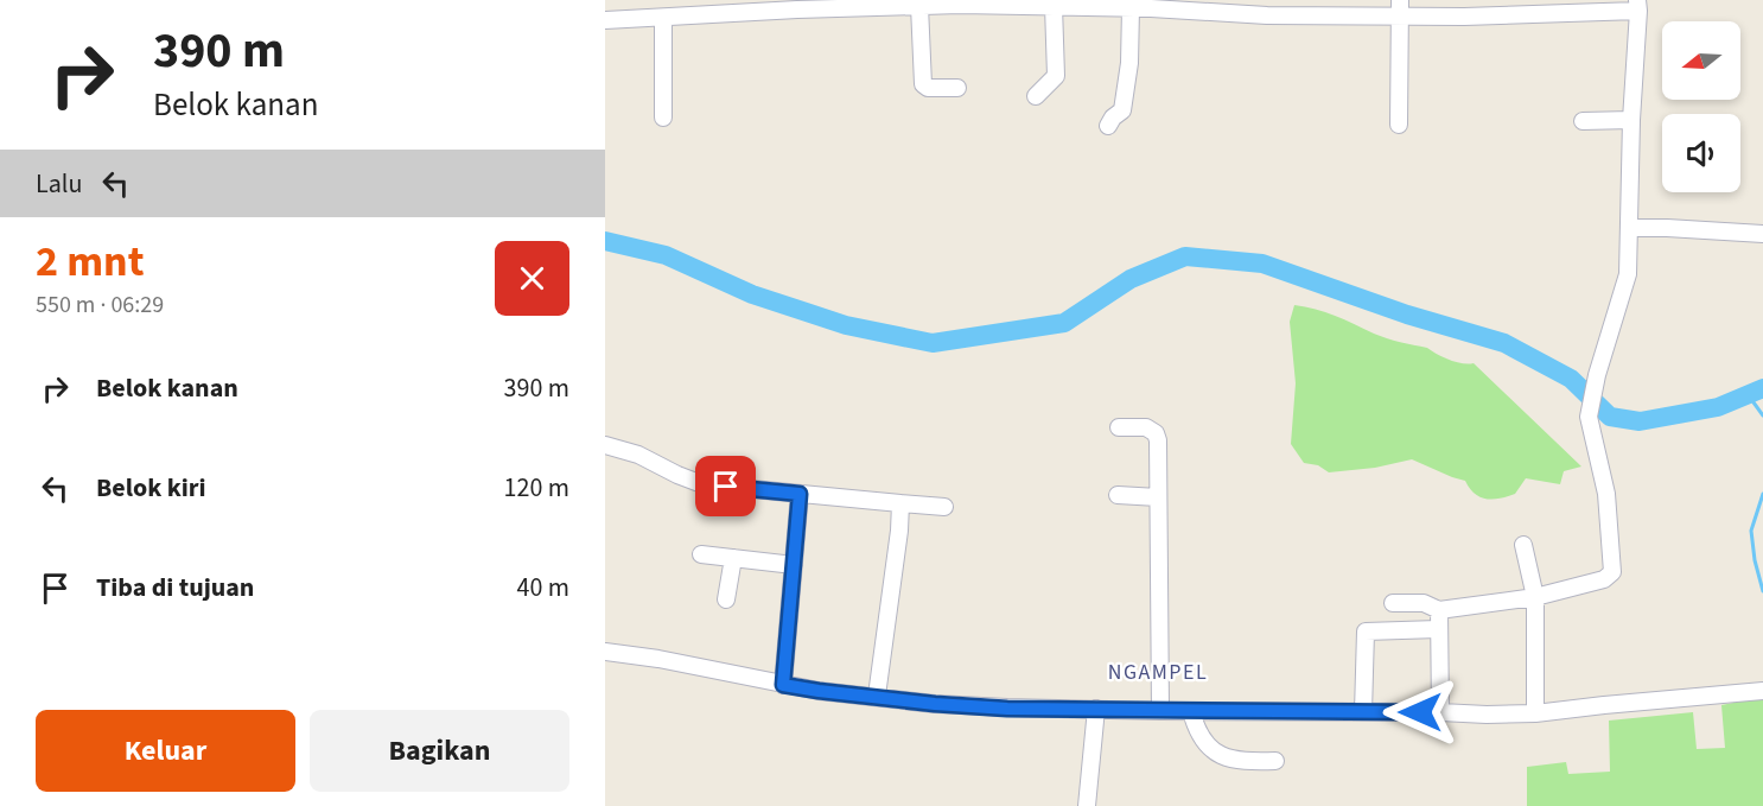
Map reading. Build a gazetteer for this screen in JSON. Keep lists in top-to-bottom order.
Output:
{
  "districts": ["NGAMPEL"],
  "north": "left",
  "page": {
    "turn": ["390 m", "Belok kanan"],
    "then": "Lalu",
    "heading": ["2 mnt", "550 m · 06:29"],
    "list": [
      {
        "name": "Belok kanan",
        "value": "390 m"
      },
      {
        "name": "Belok kiri",
        "value": "120 m"
      },
      {
        "name": "Tiba di tujuan",
        "value": "40 m"
      }
    ],
    "buttons": ["Keluar", "Bagikan"]
  }
}
